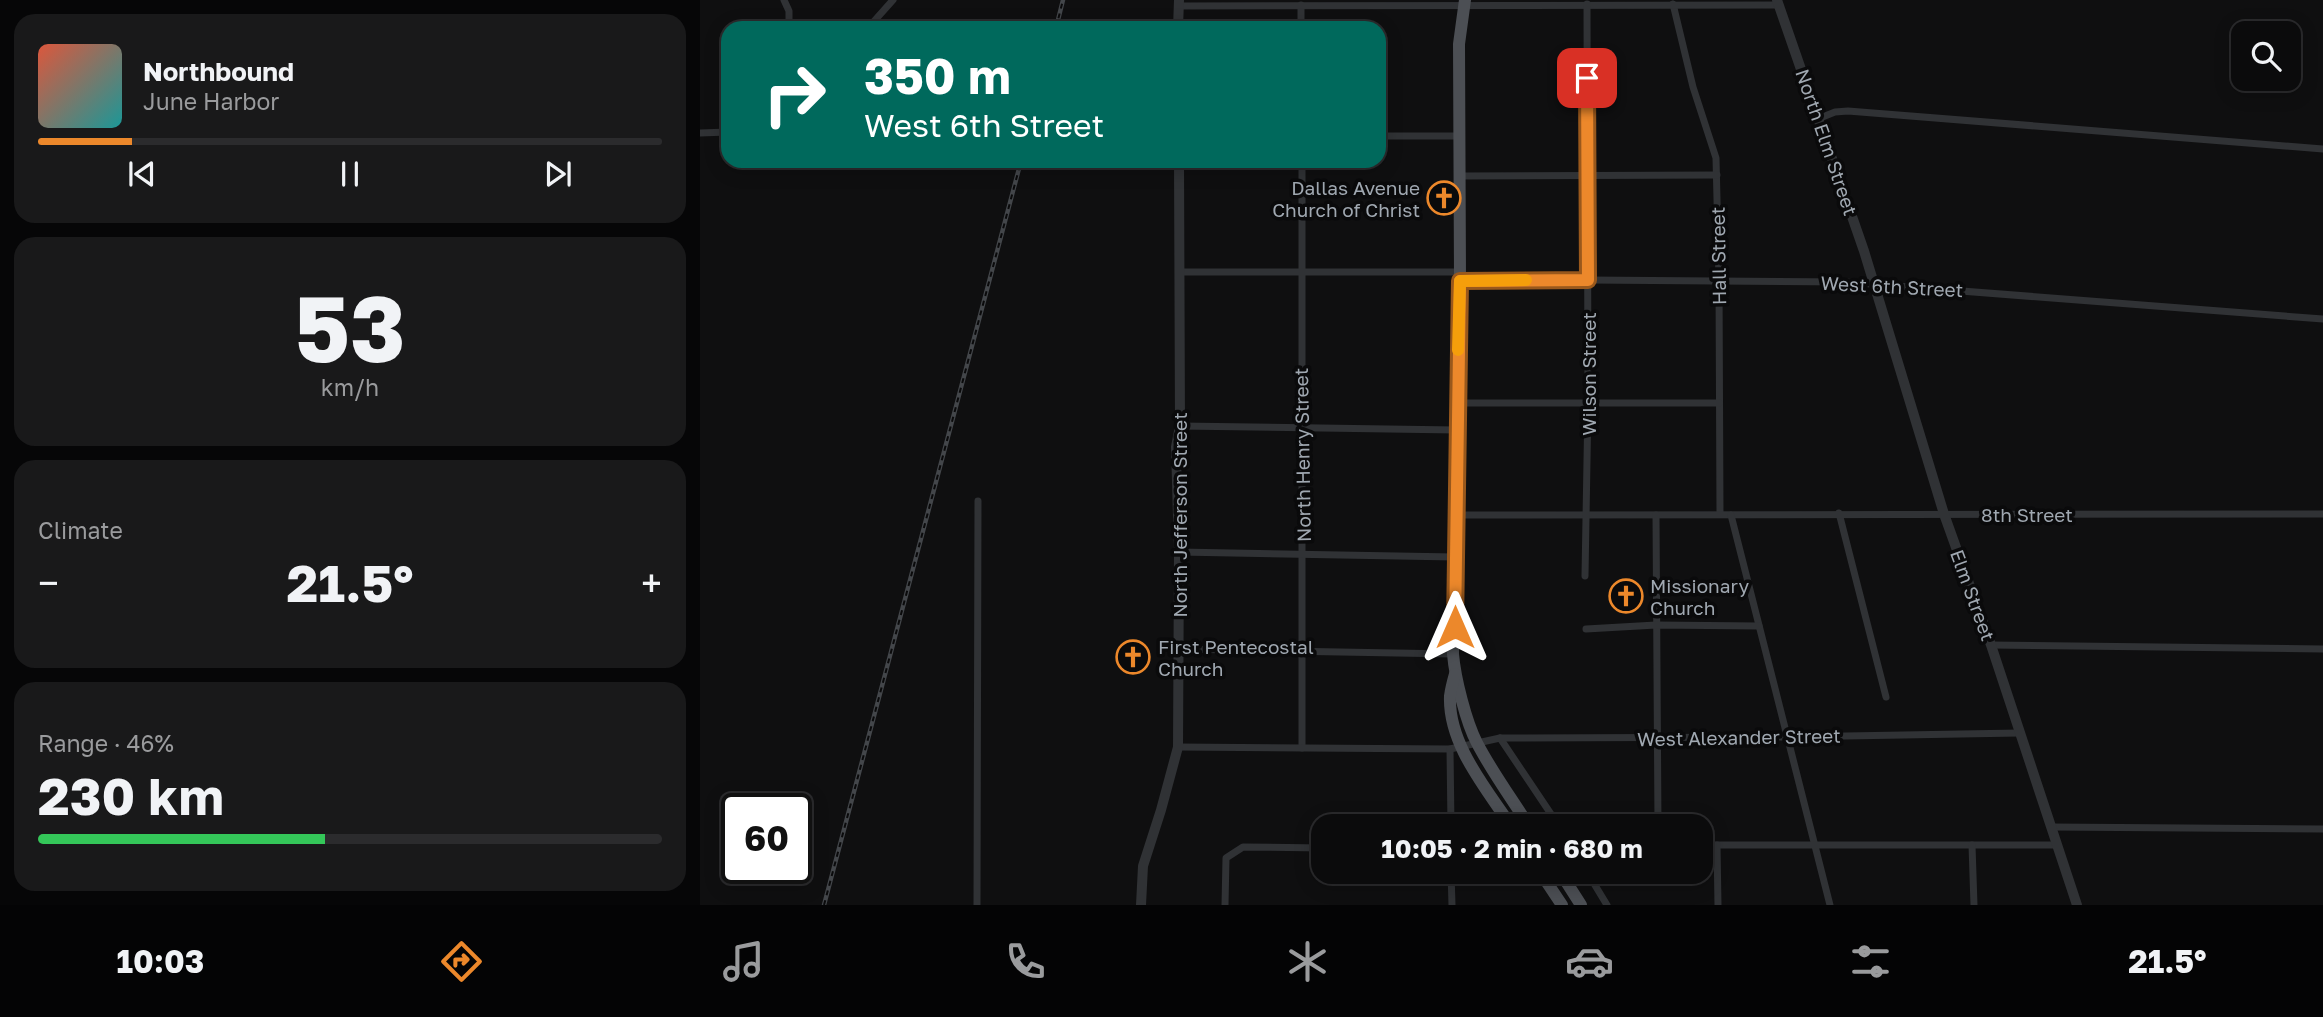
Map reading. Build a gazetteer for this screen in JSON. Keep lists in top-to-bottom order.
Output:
{
  "streets": {
    "street": [
      "North Elm Street",
      "Hall Street",
      "West 6th Street",
      "Wilson Street",
      "North Henry Street",
      "8th Street",
      "North Jefferson Street",
      "Elm Street",
      "West Alexander Street"
    ]
  },
  "crossings": [
    ["North Elm Street", "West 6th Street"],
    ["North Elm Street", "Elm Street"],
    ["Hall Street", "West 6th Street"],
    ["Hall Street", "8th Street"],
    ["West 6th Street", "Wilson Street"],
    ["West 6th Street", "North Henry Street"],
    ["West 6th Street", "North Jefferson Street"],
    ["West 6th Street", "Elm Street"],
    ["8th Street", "Elm Street"],
    ["Elm Street", "West Alexander Street"]
  ],
  "places": {
    "church": ["Dallas Avenue Church of Christ", "Missionary Church", "First Pentecostal Church"]
  },
  "page": {
    "turn": ["350 m", "West 6th Street"],
    "song": ["Northbound", "June Harbor"],
    "tile": [
      ["53", "km/h"],
      "Climate",
      ["Range · 46%", "230 km"]
    ],
    "heat": ["−", "21.5°", "+"],
    "limit": "60",
    "trip": "10:05 · 2 min · 680 m",
    "tabs": ["10:03", "21.5°"]
  }
}
